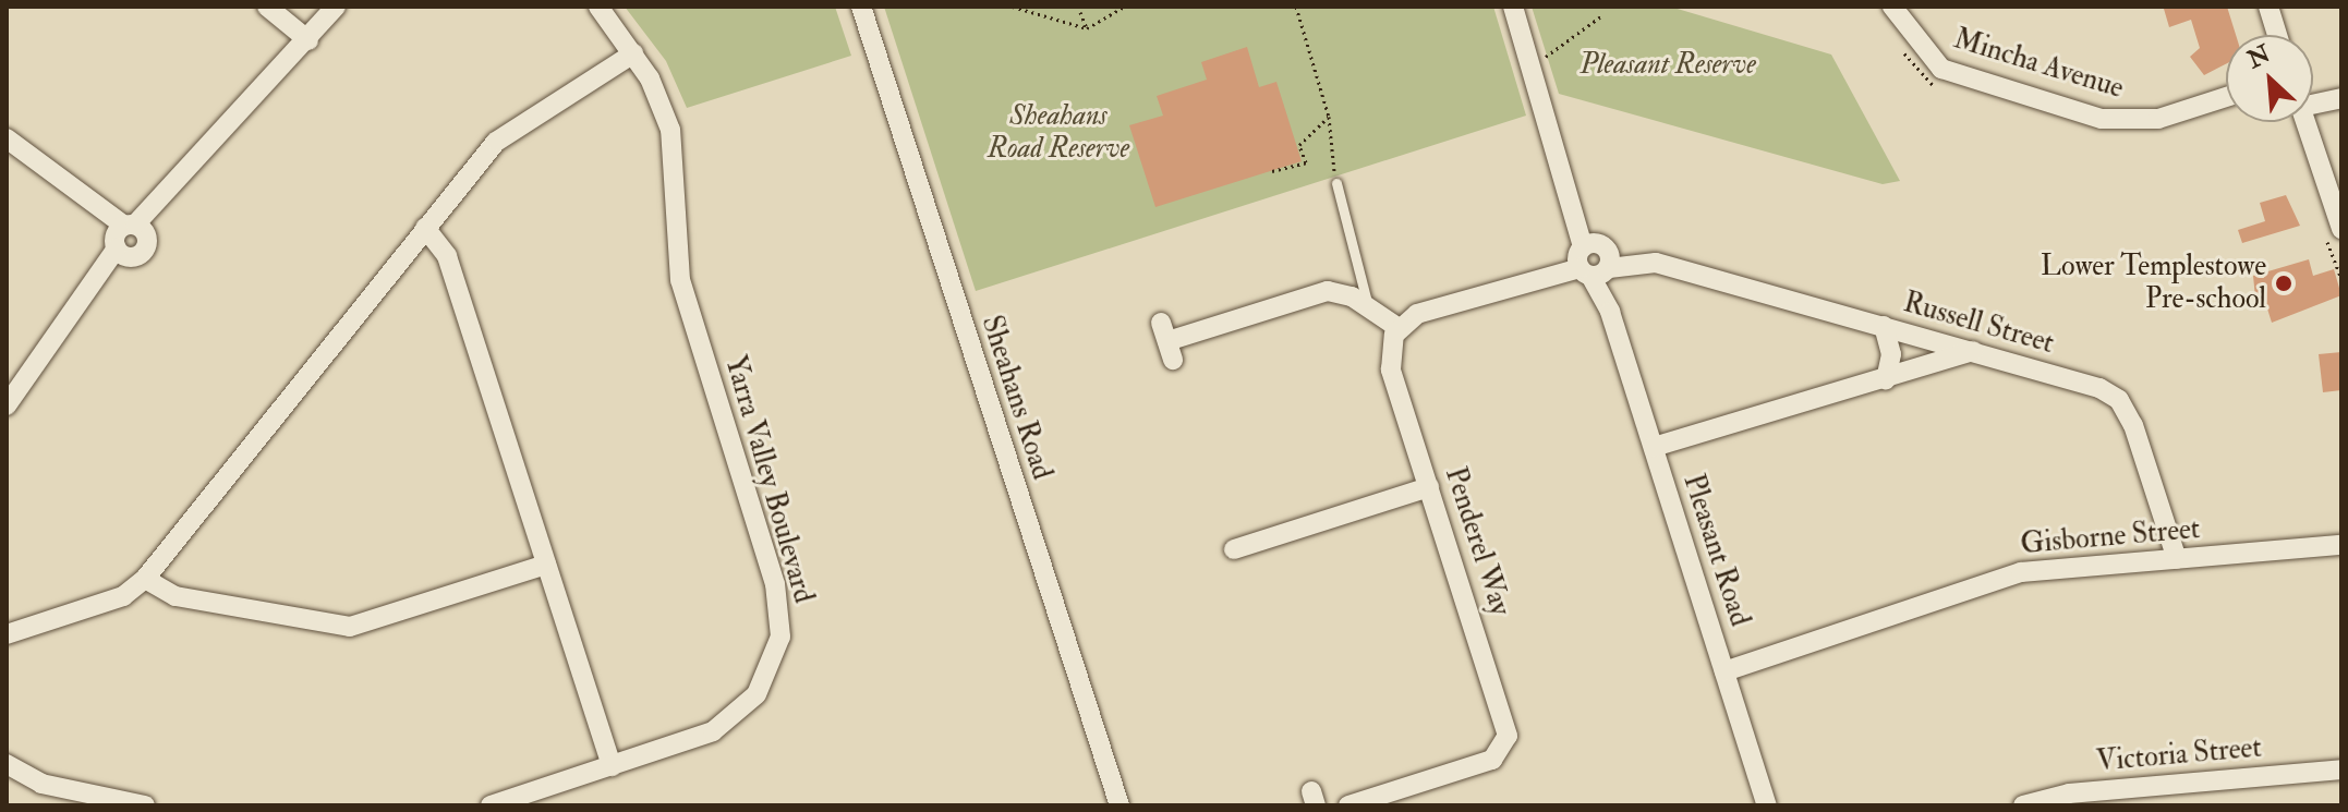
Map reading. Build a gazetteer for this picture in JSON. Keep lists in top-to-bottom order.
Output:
{
  "streets": {
    "street": [
      "Mincha Avenue",
      "Russell Street",
      "Sheahans Road",
      "Yarra Valley Boulevard",
      "Gisborne Street",
      "Penderel Way",
      "Pleasant Road",
      "Victoria Street"
    ]
  },
  "crossings": [
    ["Russell Street", "Gisborne Street"],
    ["Russell Street", "Pleasant Road"],
    ["Gisborne Street", "Pleasant Road"]
  ],
  "parks": ["Pleasant Reserve", "Sheahans Road Reserve"],
  "places": ["Lower Templestowe Pre-school"],
  "north": "top left"
}
